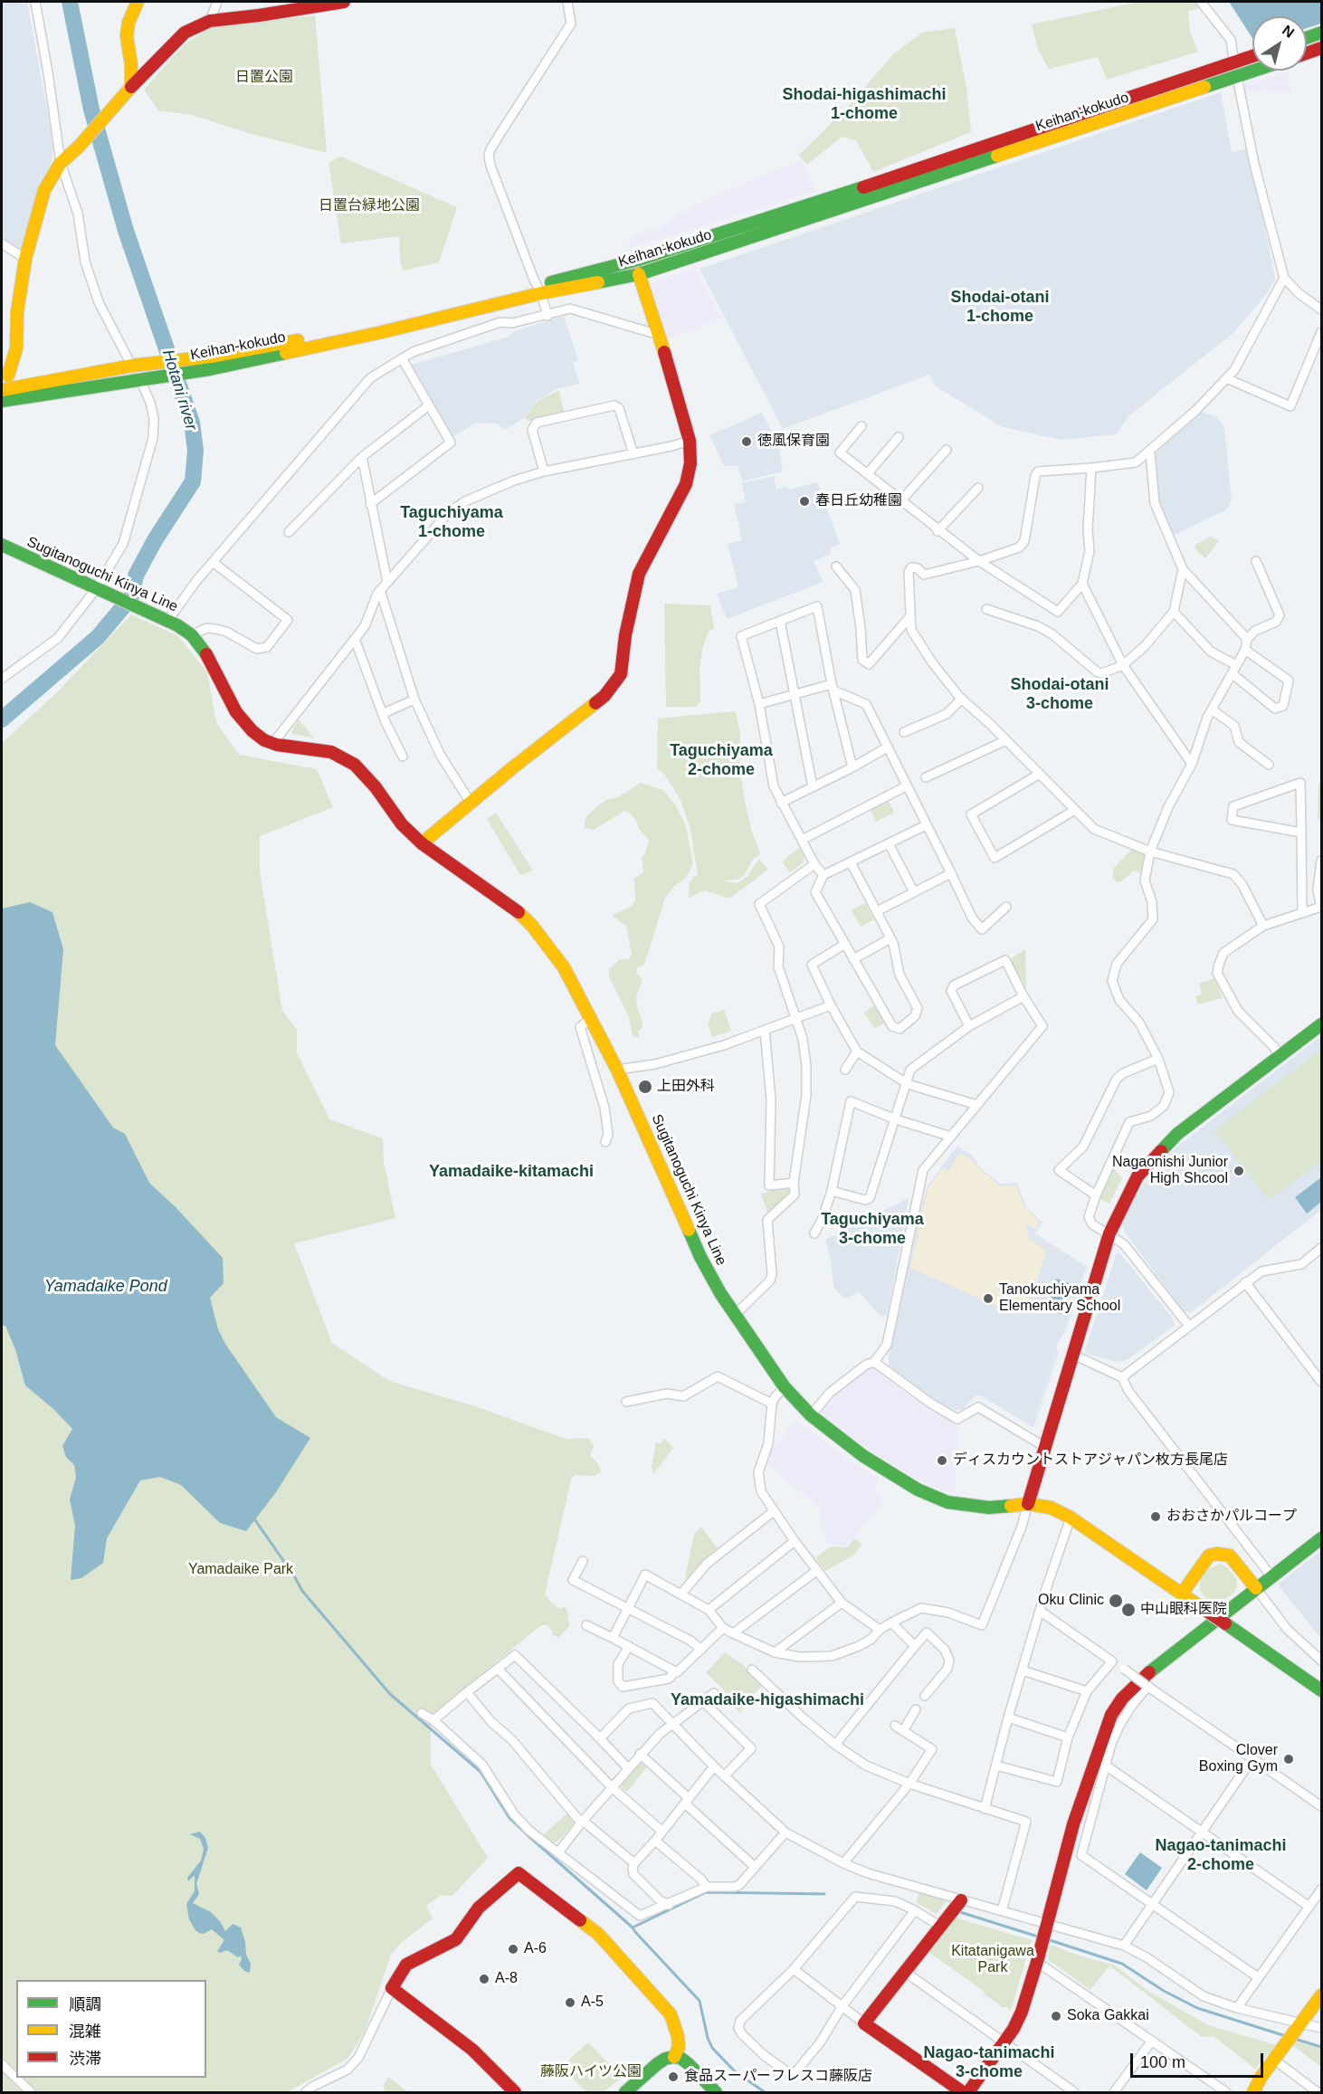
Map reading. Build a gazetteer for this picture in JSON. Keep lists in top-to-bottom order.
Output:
{
  "streets": {
    "main road": ["Keihan-kokudo", "Sugitanoguchi Kinya Line"]
  },
  "districts": [
    "Shodai-higashimachi 1-chome",
    "Shodai-otani 1-chome",
    "Taguchiyama 1-chome",
    "Shodai-otani 3-chome",
    "Taguchiyama 2-chome",
    "Yamadaike-kitamachi",
    "Taguchiyama 3-chome",
    "Yamadaike-higashimachi",
    "Nagao-tanimachi 2-chome",
    "Nagao-tanimachi 3-chome"
  ],
  "water": ["Hotani river", "Yamadaike Pond"],
  "parks": [
    "日置公園",
    "日置台緑地公園",
    "Yamadaike Park",
    "Kitatanigawa Park",
    "藤阪ハイツ公園"
  ],
  "places": [
    "徳風保育園",
    "春日丘幼稚園",
    "上田外科",
    "Nagaonishi Junior High Shcool",
    "Tanokuchiyama Elementary School",
    "ディスカウントストアジャパン枚方長尾店",
    "おおさかパルコープ",
    "Oku Clinic",
    "中山眼科医院",
    "Clover Boxing Gym",
    "A-6",
    "A-8",
    "A-5",
    "Soka Gakkai",
    "食品スーパーフレスコ藤阪店"
  ],
  "legend": ["順調", "混雑", "渋滞"],
  "scale_bar": "100 m",
  "north": "top right"
}
